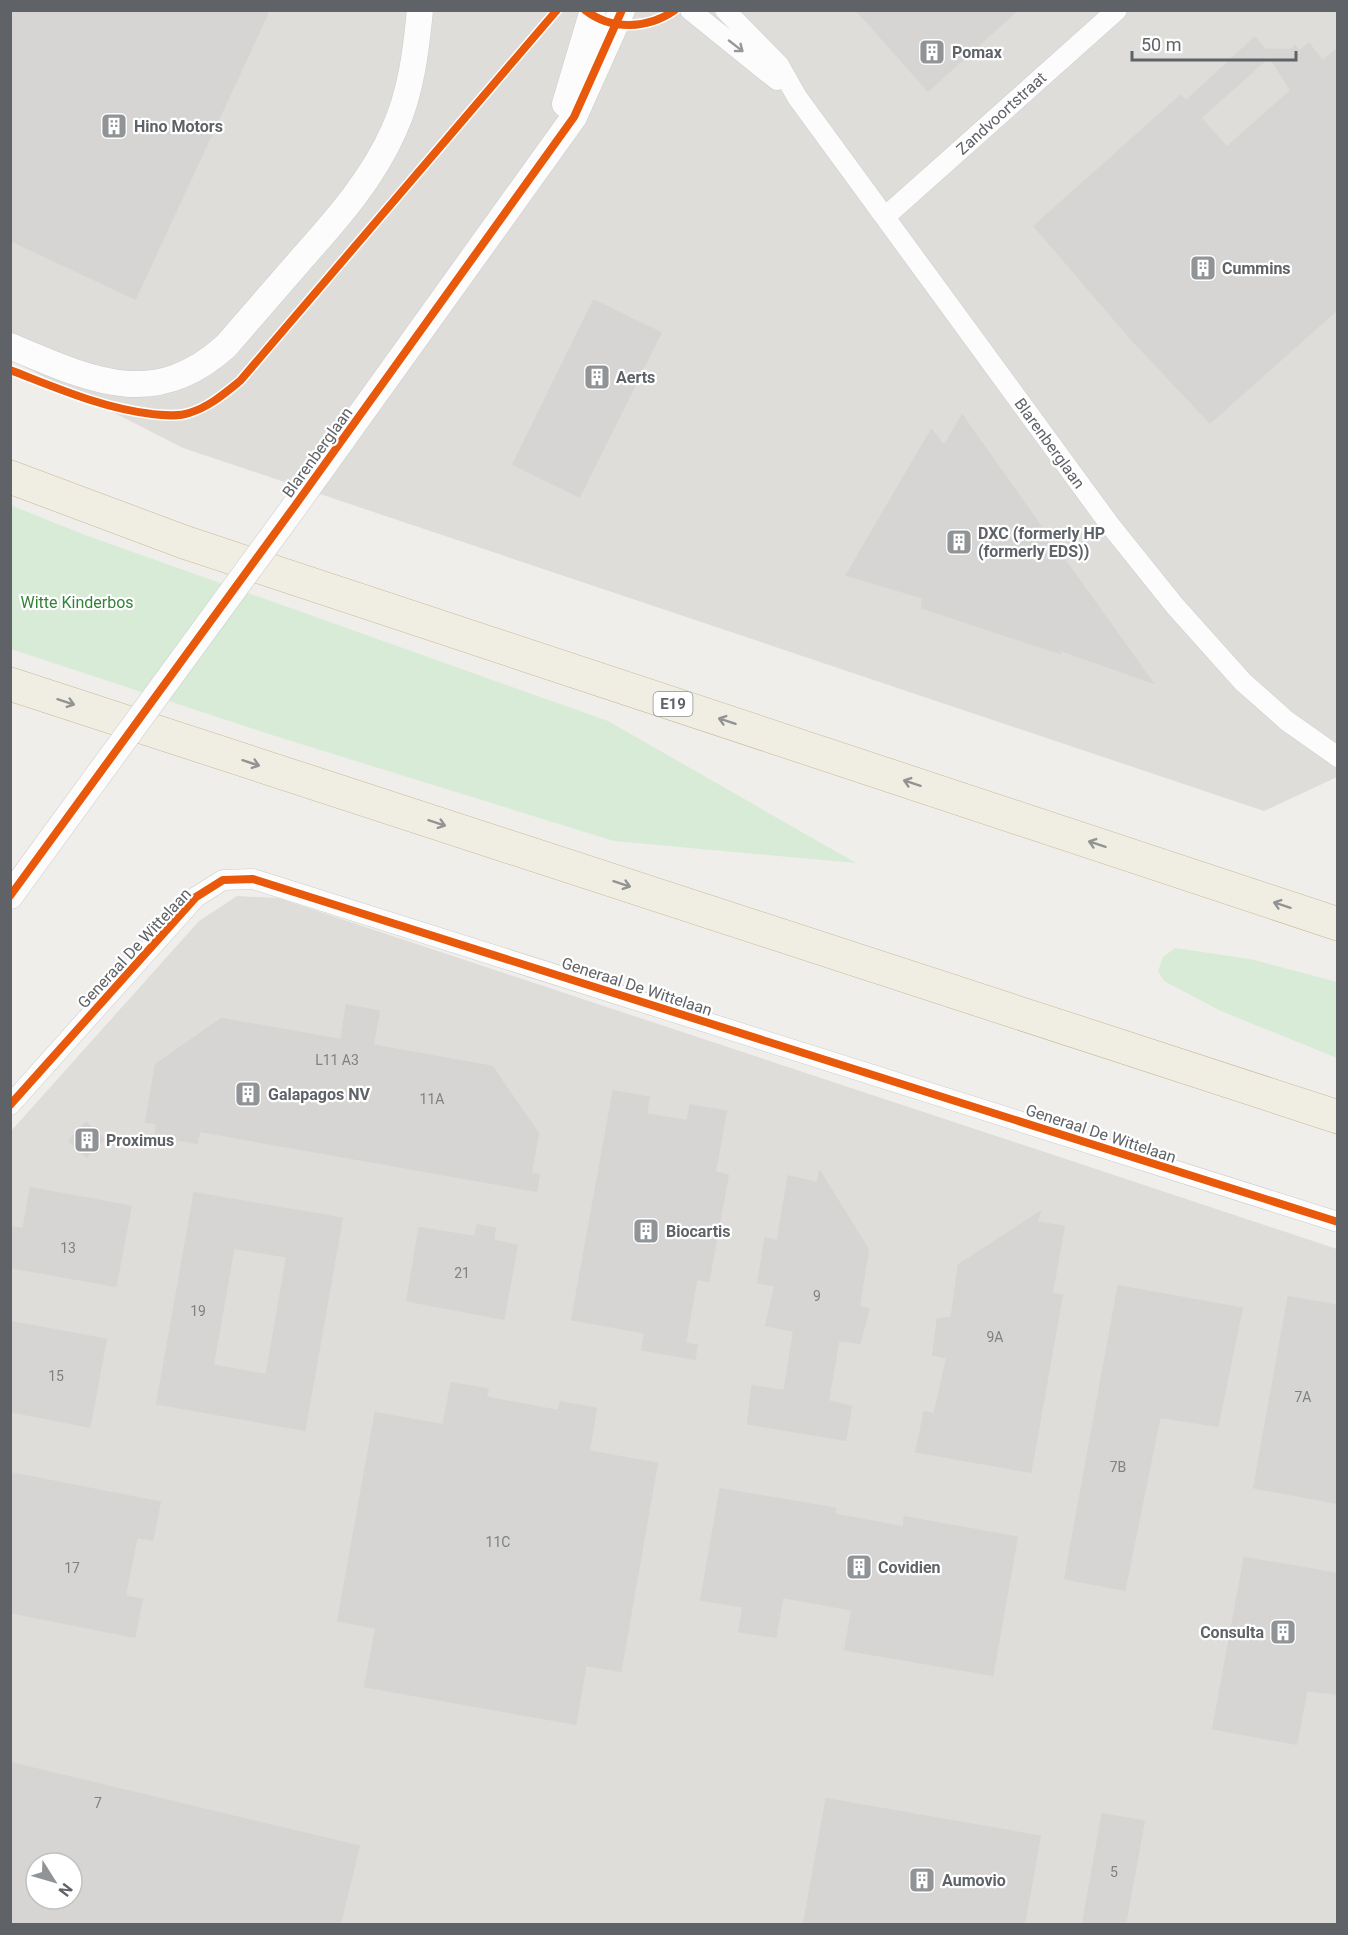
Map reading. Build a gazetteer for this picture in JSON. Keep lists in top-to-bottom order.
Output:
{
  "streets": {
    "highway": ["E19"],
    "street": ["Zandvoortstraat", "Blarenberglaan", "Generaal De Wittelaan"]
  },
  "crossings": [
    ["Zandvoortstraat", "Blarenberglaan"]
  ],
  "parks": ["Witte Kinderbos"],
  "places": {
    "building": [
      "Pomax",
      "Hino Motors",
      "Cummins",
      "Aerts",
      "DXC (formerly HP (formerly EDS))",
      "Galapagos NV",
      "Proximus",
      "Biocartis",
      "Covidien",
      "Consulta",
      "Aumovio"
    ]
  },
  "house_numbers": [
    "L11 A3",
    "11A",
    "13",
    "21",
    "9",
    "19",
    "9A",
    "15",
    "7A",
    "7B",
    "11C",
    "17",
    "7",
    "5"
  ],
  "scale_bar": "50 m",
  "north": "bottom right"
}
